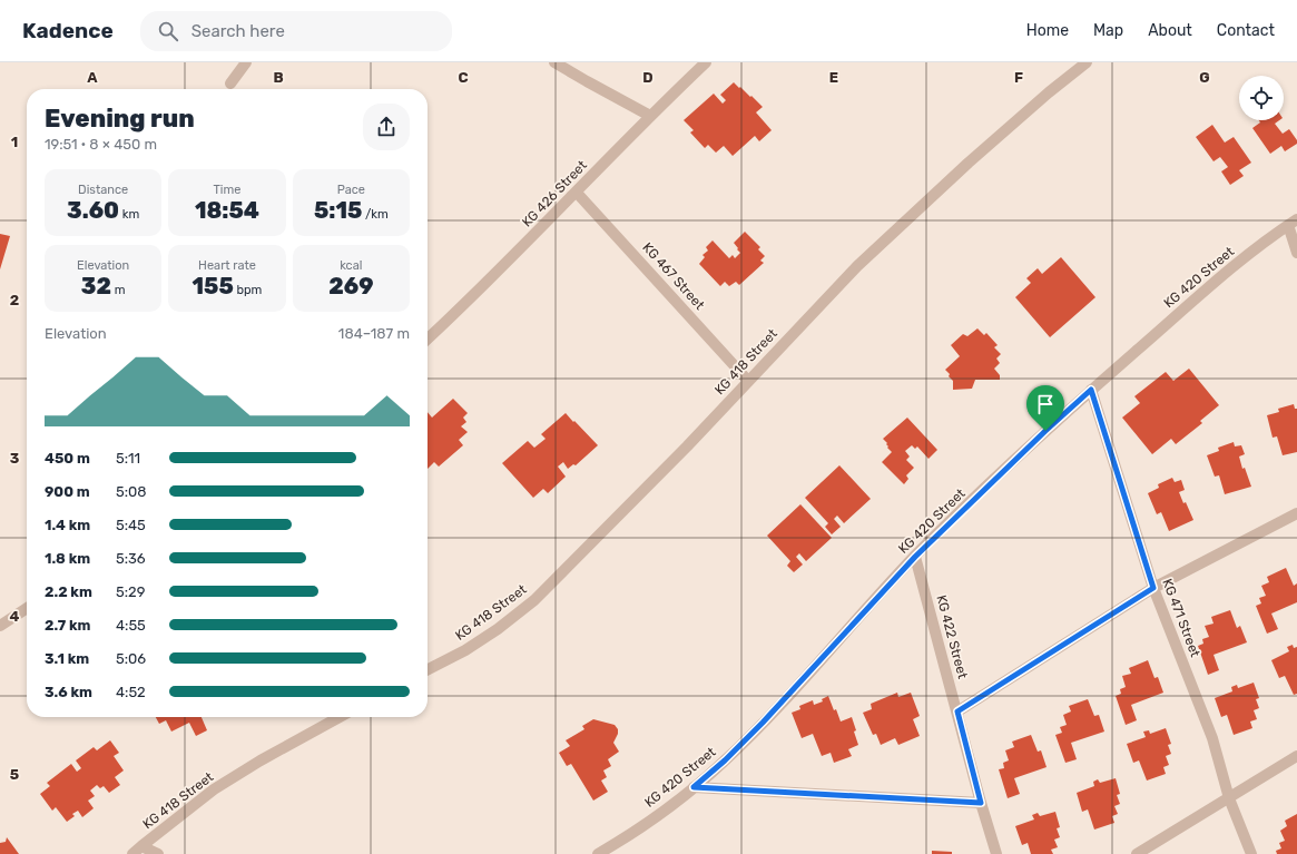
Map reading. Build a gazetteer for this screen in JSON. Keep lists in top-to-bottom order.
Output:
{
  "streets": {
    "street": [
      "KG 426 Street",
      "KG 467 Street",
      "KG 420 Street",
      "KG 418 Street",
      "KG 471 Street",
      "KG 422 Street"
    ]
  },
  "crossings": [
    ["KG 426 Street", "KG 467 Street"],
    ["KG 467 Street", "KG 418 Street"],
    ["KG 420 Street", "KG 471 Street"],
    ["KG 420 Street", "KG 422 Street"]
  ],
  "page": {
    "header": "Kadence",
    "search": "Search here",
    "nav": [
      "Home",
      "Map",
      "About",
      "Contact"
    ],
    "heading": ["Evening run", "19:51 · 8 × 450 m"],
    "stats": [
      ["Distance", "3.60 km"],
      ["Time", "18:54"],
      ["Pace", "5:15 /km"],
      ["Elevation", "32 m"],
      ["Heart rate", "155 bpm"],
      ["kcal", "269"]
    ],
    "chart": ["Elevation", "184–187 m"],
    "list": [
      {
        "name": "450 m",
        "note": "5:11"
      },
      {
        "name": "900 m",
        "note": "5:08"
      },
      {
        "name": "1.4 km",
        "note": "5:45"
      },
      {
        "name": "1.8 km",
        "note": "5:36"
      },
      {
        "name": "2.2 km",
        "note": "5:29"
      },
      {
        "name": "2.7 km",
        "note": "4:55"
      },
      {
        "name": "3.1 km",
        "note": "5:06"
      },
      {
        "name": "3.6 km",
        "note": "4:52"
      }
    ]
  },
  "grid": {
    "columns": [
      "A",
      "B",
      "C",
      "D",
      "E",
      "F",
      "G"
    ],
    "rows": [
      "1",
      "2",
      "3",
      "4",
      "5"
    ]
  }
}
